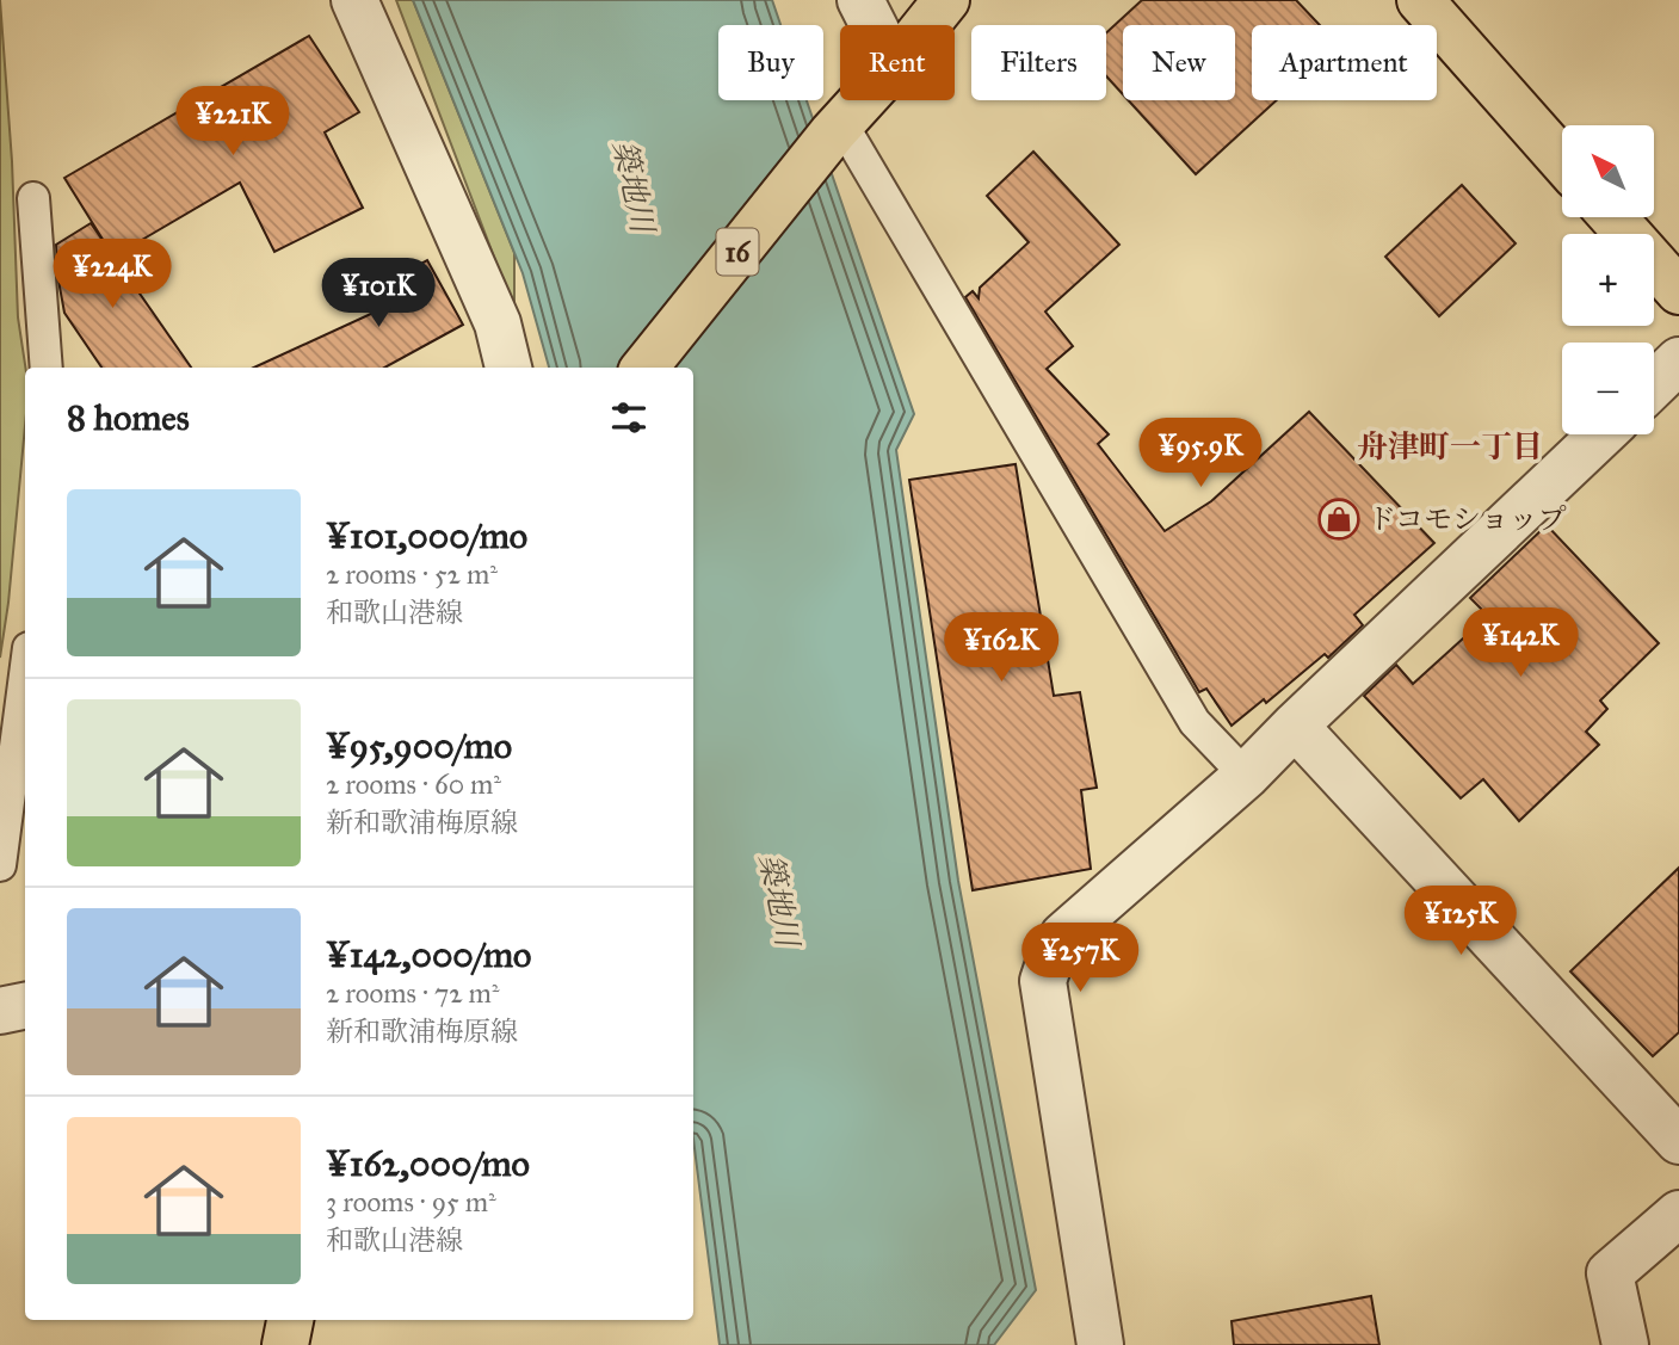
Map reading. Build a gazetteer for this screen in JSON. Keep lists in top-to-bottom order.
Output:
{
  "streets": {
    "main road": ["16"]
  },
  "districts": ["舟津町一丁目"],
  "water": ["築地川"],
  "places": {
    "shop": ["ドコモショップ"]
  },
  "north": "top left",
  "page": {
    "chip": [
      "Buy",
      "Rent",
      "Filters",
      "New",
      "Apartment"
    ],
    "price": [
      "¥221K",
      "¥224K",
      "¥101K",
      "¥95.9K",
      "¥142K",
      "¥162K",
      "¥125K",
      "¥257K"
    ],
    "map_buttons": ["+", "−"],
    "heading": "8 homes",
    "list": [
      {
        "name": "¥101,000/mo",
        "note": "2 rooms · 52 m² · 和歌山港線"
      },
      {
        "name": "¥95,900/mo",
        "note": "2 rooms · 60 m² · 新和歌浦梅原線"
      },
      {
        "name": "¥142,000/mo",
        "note": "2 rooms · 72 m² · 新和歌浦梅原線"
      },
      {
        "name": "¥162,000/mo",
        "note": "3 rooms · 95 m² · 和歌山港線"
      }
    ]
  }
}
